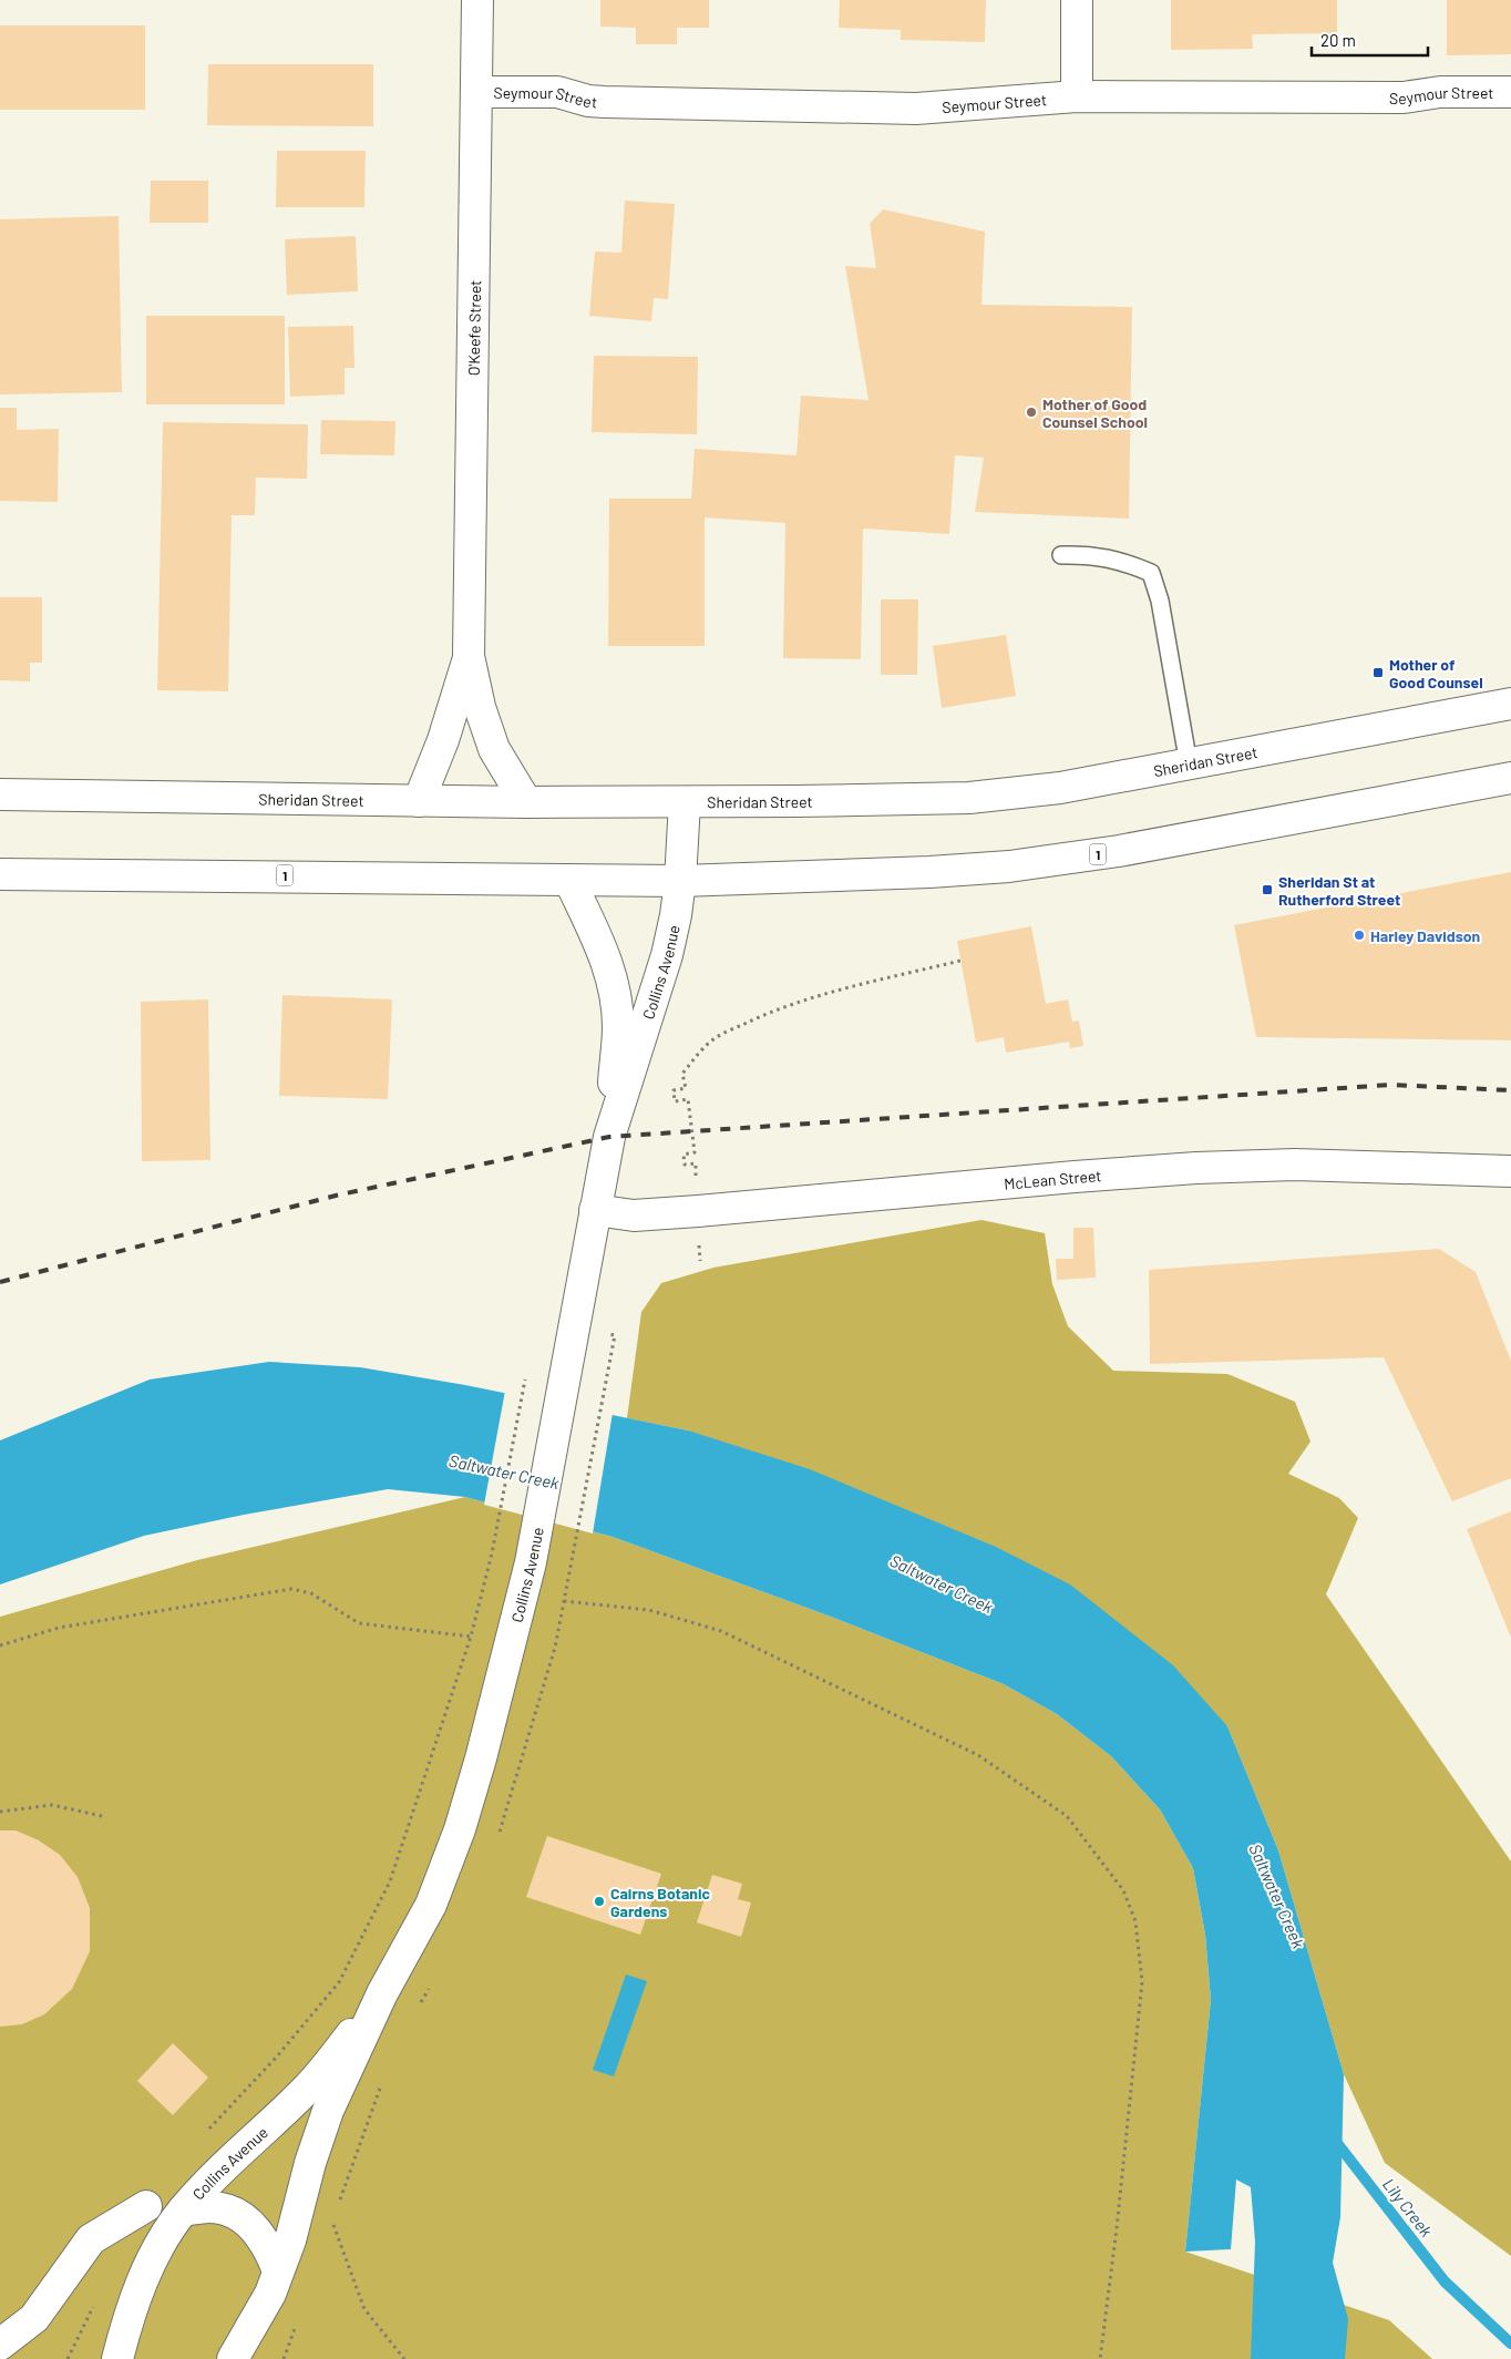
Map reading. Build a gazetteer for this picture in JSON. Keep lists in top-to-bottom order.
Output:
{
  "streets": {
    "main road": [
      "Seymour Street",
      "O'Keefe Street",
      "Sheridan Street",
      "1",
      "Collins Avenue",
      "McLean Street"
    ]
  },
  "crossings": [
    ["Seymour Street", "O'Keefe Street"],
    ["O'Keefe Street", "Sheridan Street"],
    ["Sheridan Street", "Collins Avenue"],
    ["1", "Collins Avenue"],
    ["Collins Avenue", "McLean Street"]
  ],
  "water": ["Saltwater Creek", "Lily Creek"],
  "places": {
    "other": ["Mother of Good Counsel School", "Harley Davidson", "Cairns Botanic Gardens"],
    "transit": ["Mother of Good Counsel", "Sheridan St at Rutherford Street"]
  },
  "scale_bar": "20 m"
}
